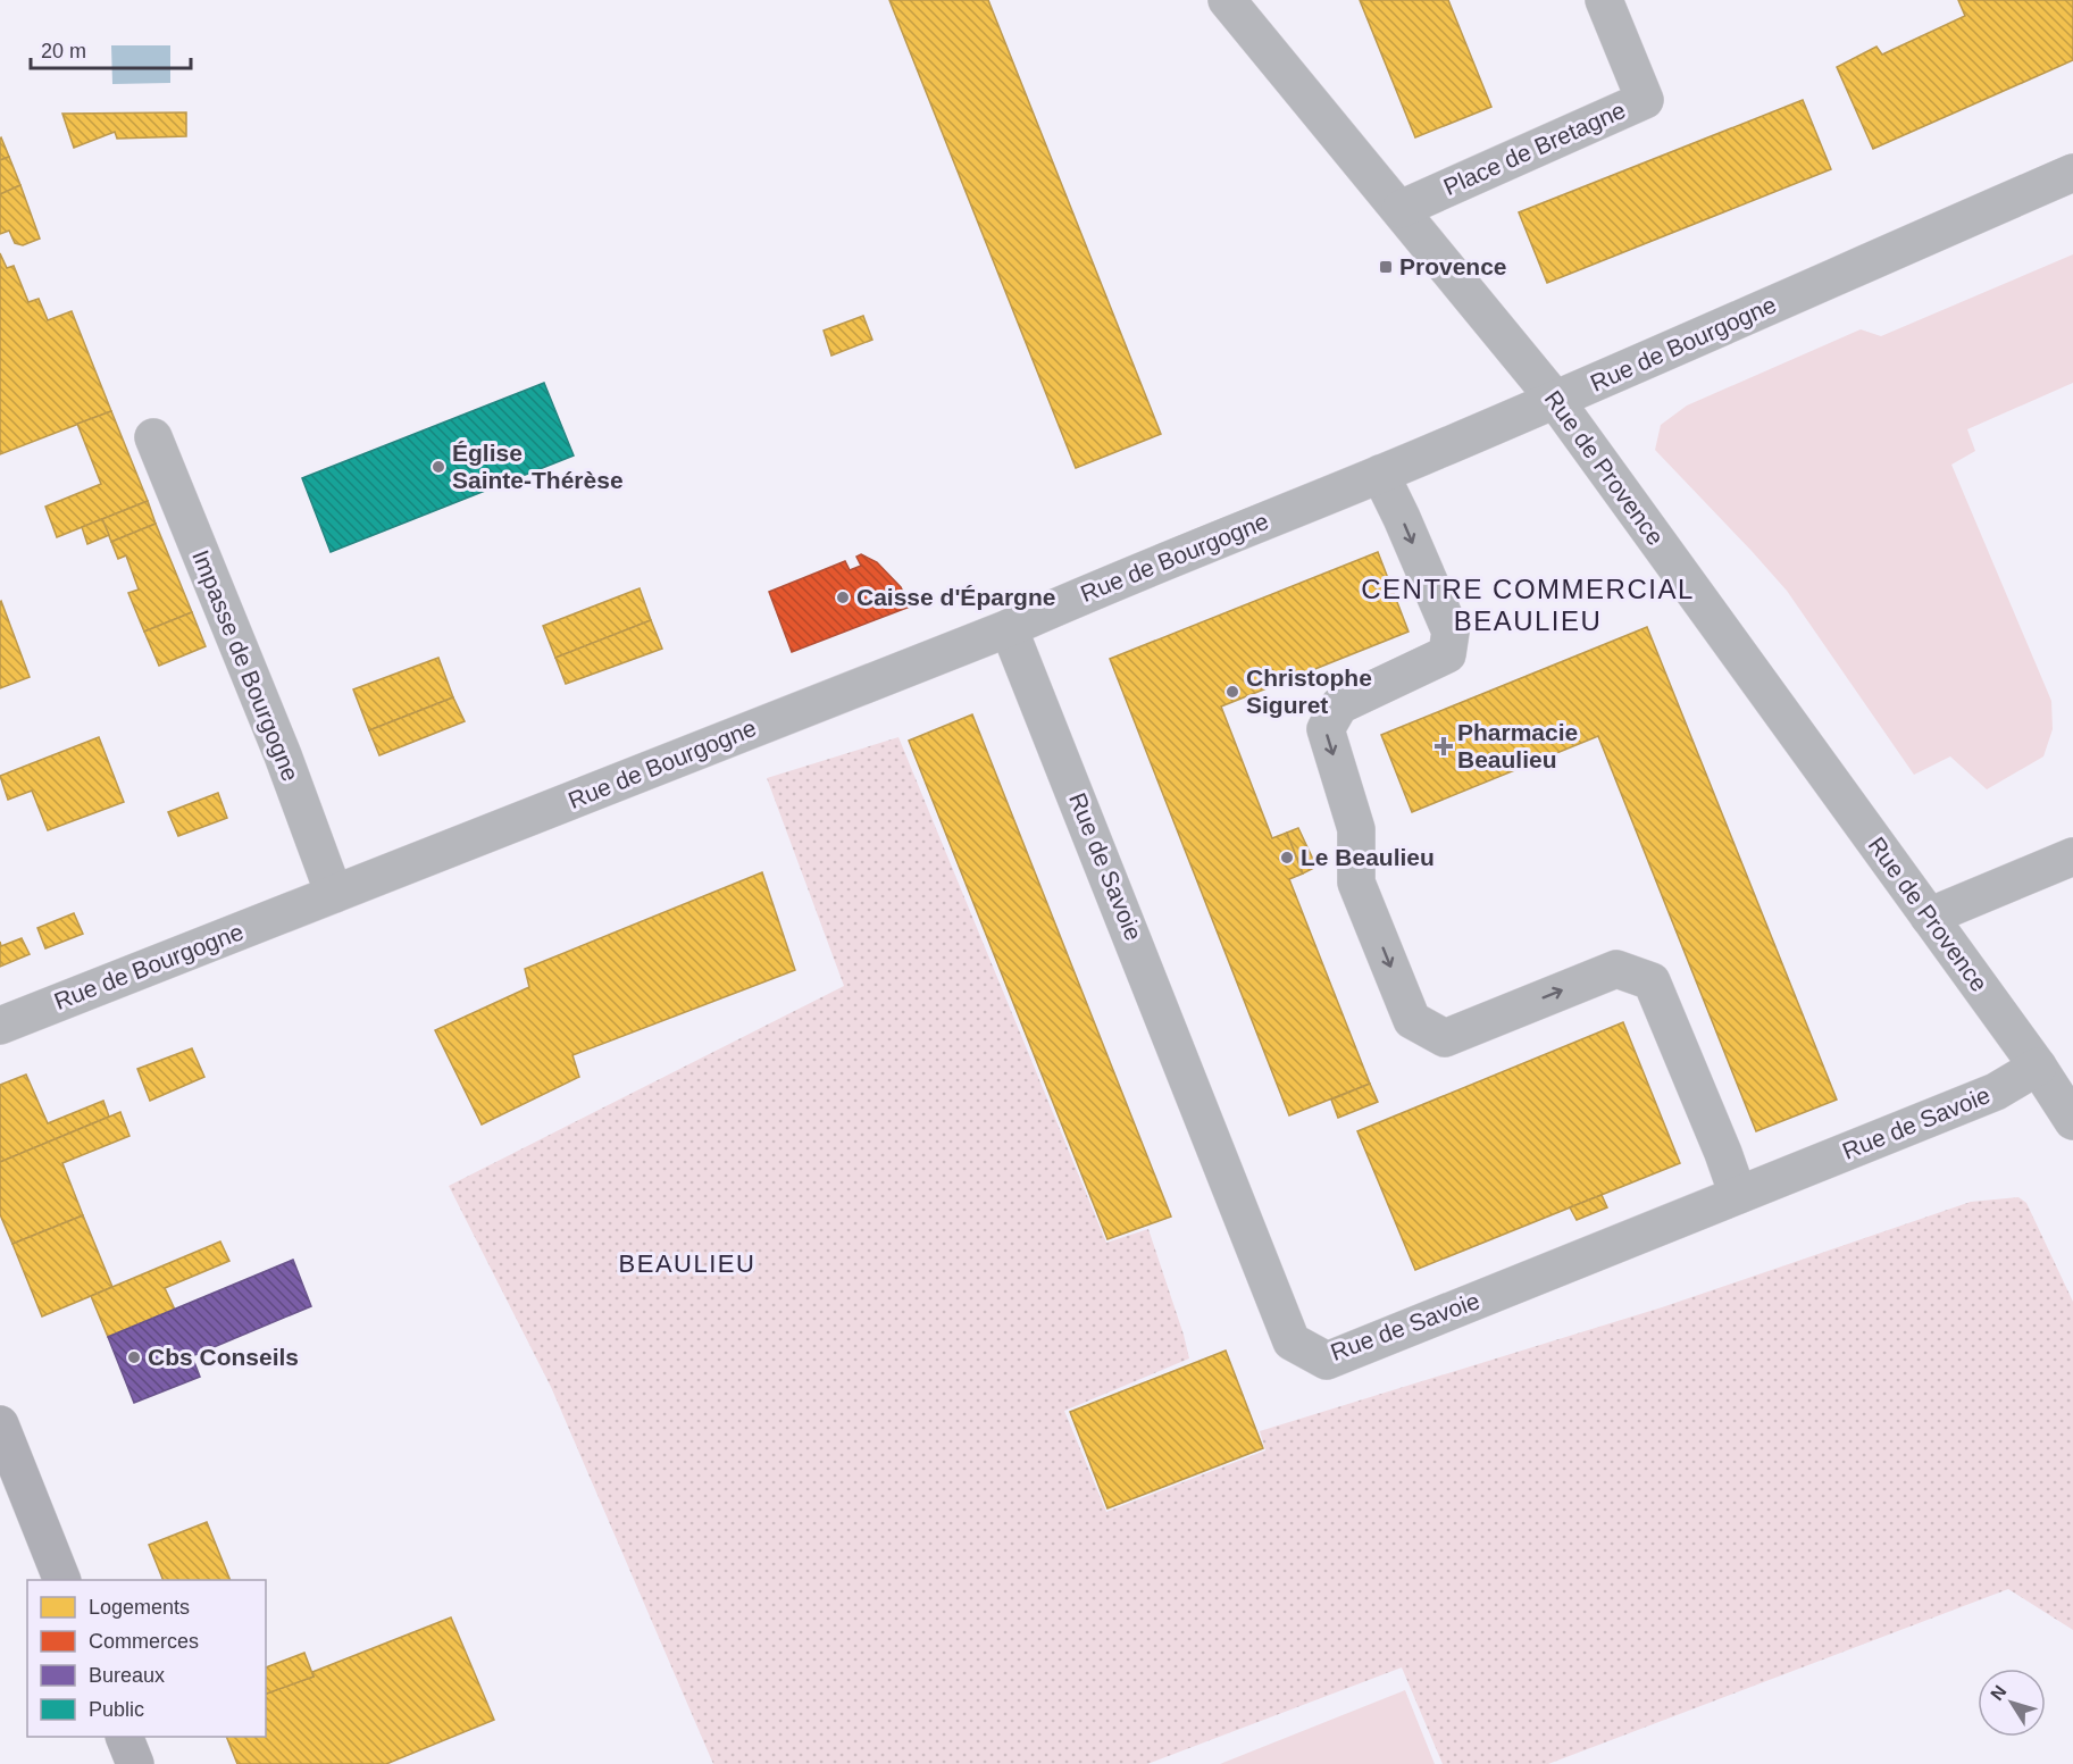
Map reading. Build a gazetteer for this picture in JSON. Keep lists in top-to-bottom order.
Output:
{
  "streets": {
    "street": [
      "Place de Bretagne",
      "Rue de Bourgogne",
      "Rue de Provence",
      "Impasse de Bourgogne",
      "Rue de Savoie"
    ]
  },
  "crossings": [
    ["Place de Bretagne", "Rue de Provence"],
    ["Rue de Bourgogne", "Rue de Provence"],
    ["Rue de Bourgogne", "Impasse de Bourgogne"],
    ["Rue de Bourgogne", "Rue de Savoie"],
    ["Rue de Provence", "Rue de Savoie"]
  ],
  "districts": ["CENTRE COMMERCIAL BEAULIEU", "BEAULIEU"],
  "places": {
    "transit": ["Provence"],
    "other": [
      "Église Sainte-Thérèse",
      "Caisse d'Épargne",
      "Christophe Siguret",
      "Le Beaulieu",
      "Cbs Conseils"
    ],
    "health": ["Pharmacie Beaulieu"]
  },
  "legend": [
    "Logements",
    "Commerces",
    "Bureaux",
    "Public"
  ],
  "scale_bar": "20 m",
  "north": "top left"
}
